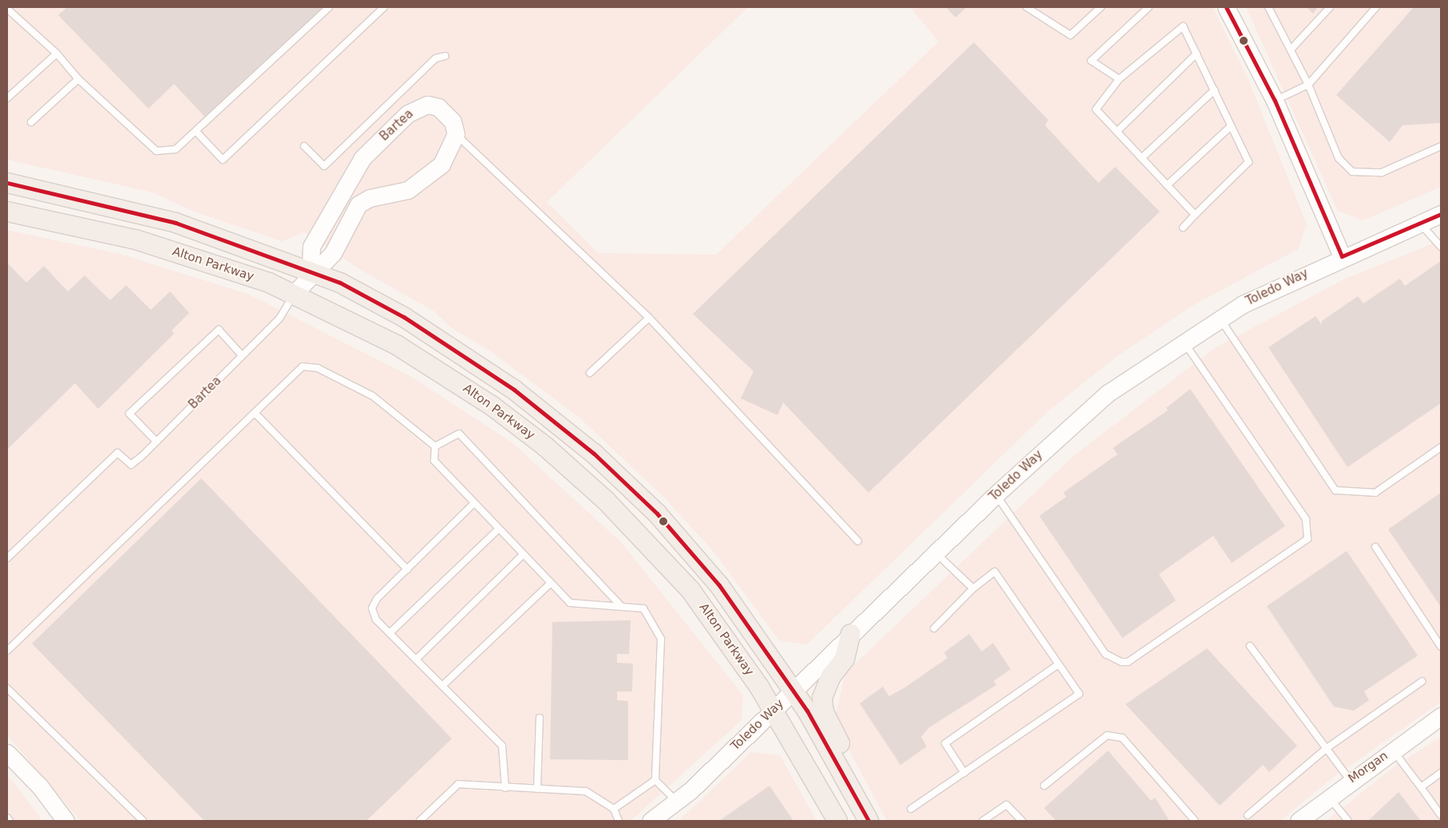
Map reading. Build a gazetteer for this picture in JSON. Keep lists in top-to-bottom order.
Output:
{
  "streets": {
    "main road": ["Alton Parkway"],
    "street": ["Bartea", "Toledo Way", "Morgan"]
  },
  "crossings": [
    ["Bartea", "Alton Parkway"],
    ["Alton Parkway", "Toledo Way"]
  ]
}
